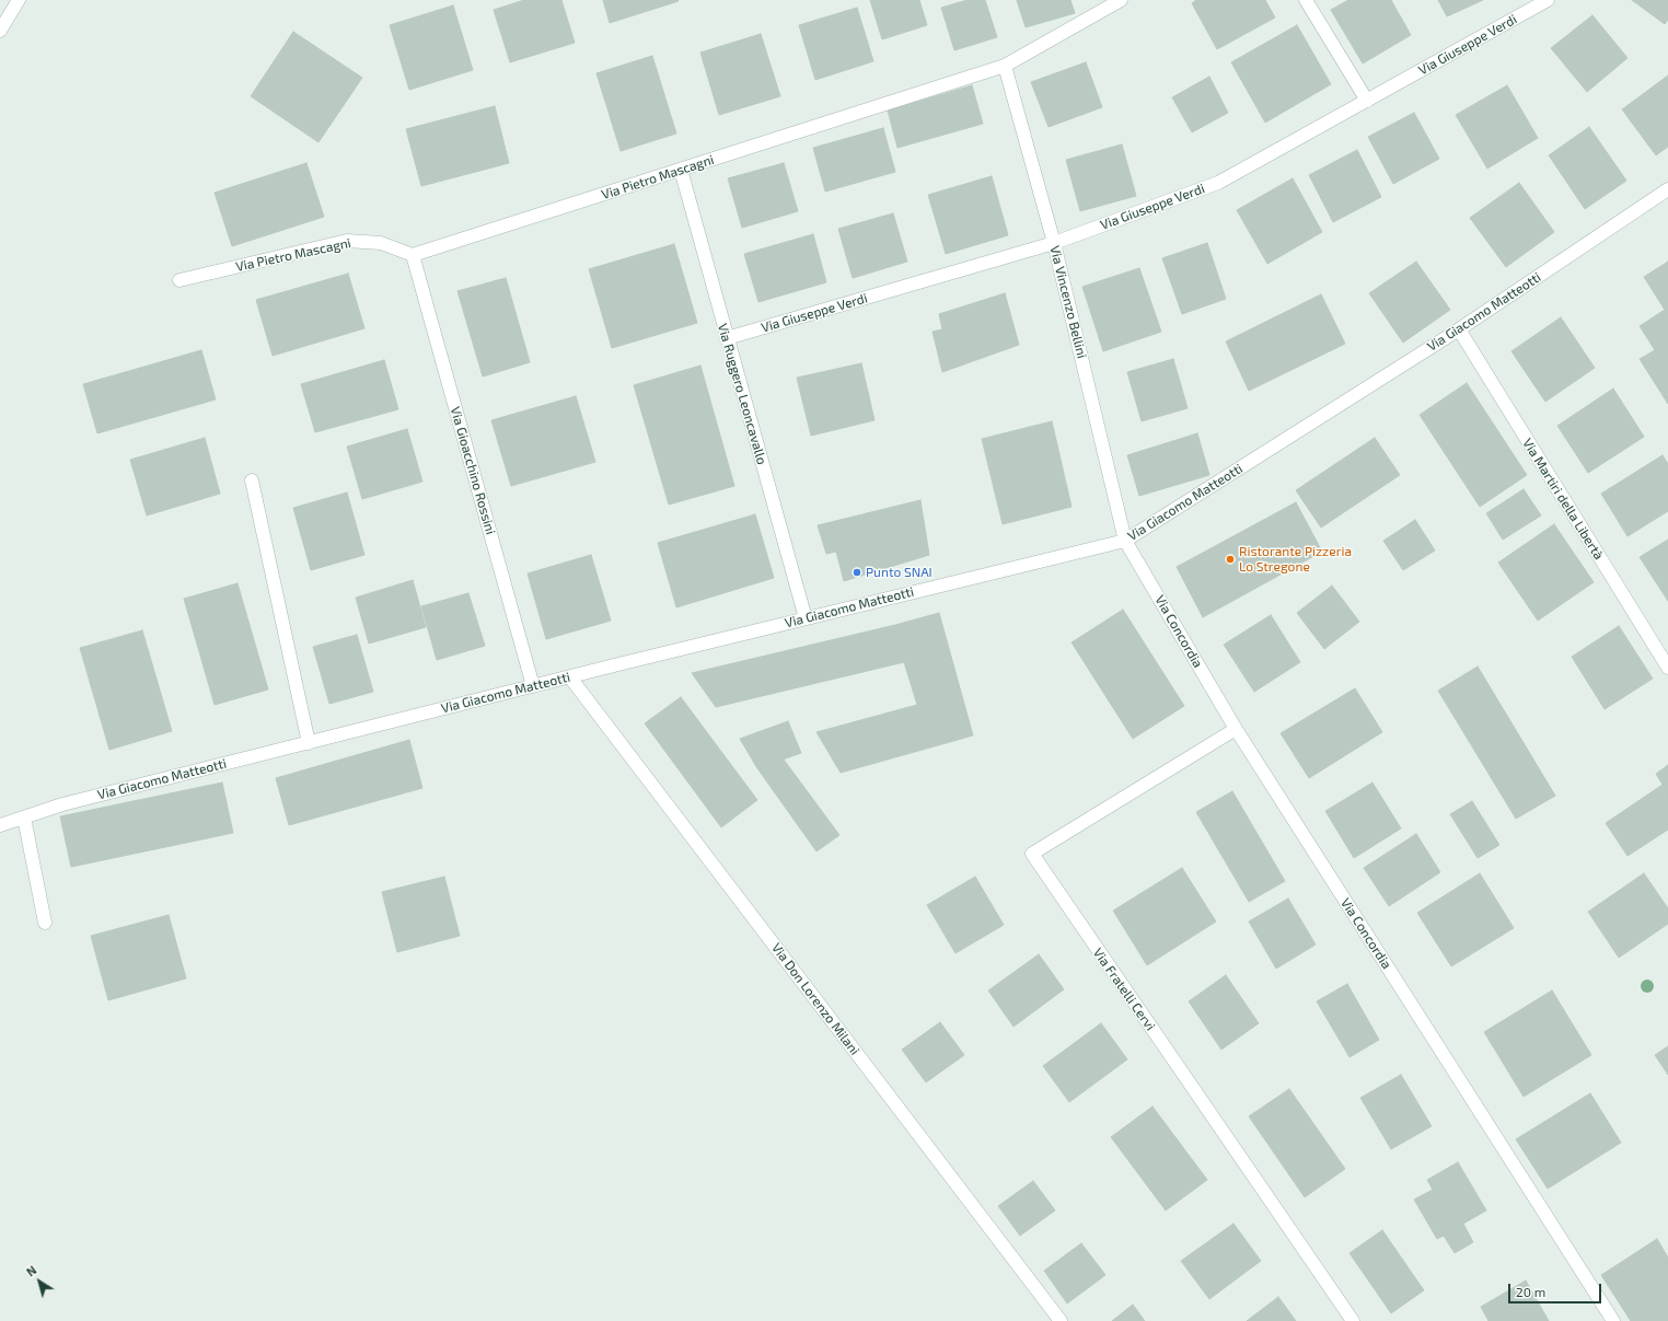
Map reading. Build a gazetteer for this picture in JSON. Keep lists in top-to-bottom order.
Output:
{
  "streets": {
    "street": [
      "Via Giuseppe Verdi",
      "Via Pietro Mascagni",
      "Via Vincenzo Bellini",
      "Via Giacomo Matteotti",
      "Via Ruggero Leoncavallo",
      "Via Gioacchino Rossini",
      "Via Martiri della Libertà",
      "Via Concordia",
      "Via Fratelli Cervi",
      "Via Don Lorenzo Milani"
    ]
  },
  "crossings": [
    ["Via Giuseppe Verdi", "Via Vincenzo Bellini"],
    ["Via Giuseppe Verdi", "Via Ruggero Leoncavallo"],
    ["Via Pietro Mascagni", "Via Vincenzo Bellini"],
    ["Via Pietro Mascagni", "Via Ruggero Leoncavallo"],
    ["Via Pietro Mascagni", "Via Gioacchino Rossini"],
    ["Via Vincenzo Bellini", "Via Giacomo Matteotti"],
    ["Via Vincenzo Bellini", "Via Concordia"],
    ["Via Giacomo Matteotti", "Via Ruggero Leoncavallo"],
    ["Via Giacomo Matteotti", "Via Gioacchino Rossini"],
    ["Via Giacomo Matteotti", "Via Martiri della Libertà"],
    ["Via Giacomo Matteotti", "Via Concordia"],
    ["Via Giacomo Matteotti", "Via Don Lorenzo Milani"],
    ["Via Concordia", "Via Fratelli Cervi"]
  ],
  "places": ["Ristorante Pizzeria Lo Stregone", "Punto SNAI"],
  "scale_bar": "20 m",
  "north": "top left"
}
